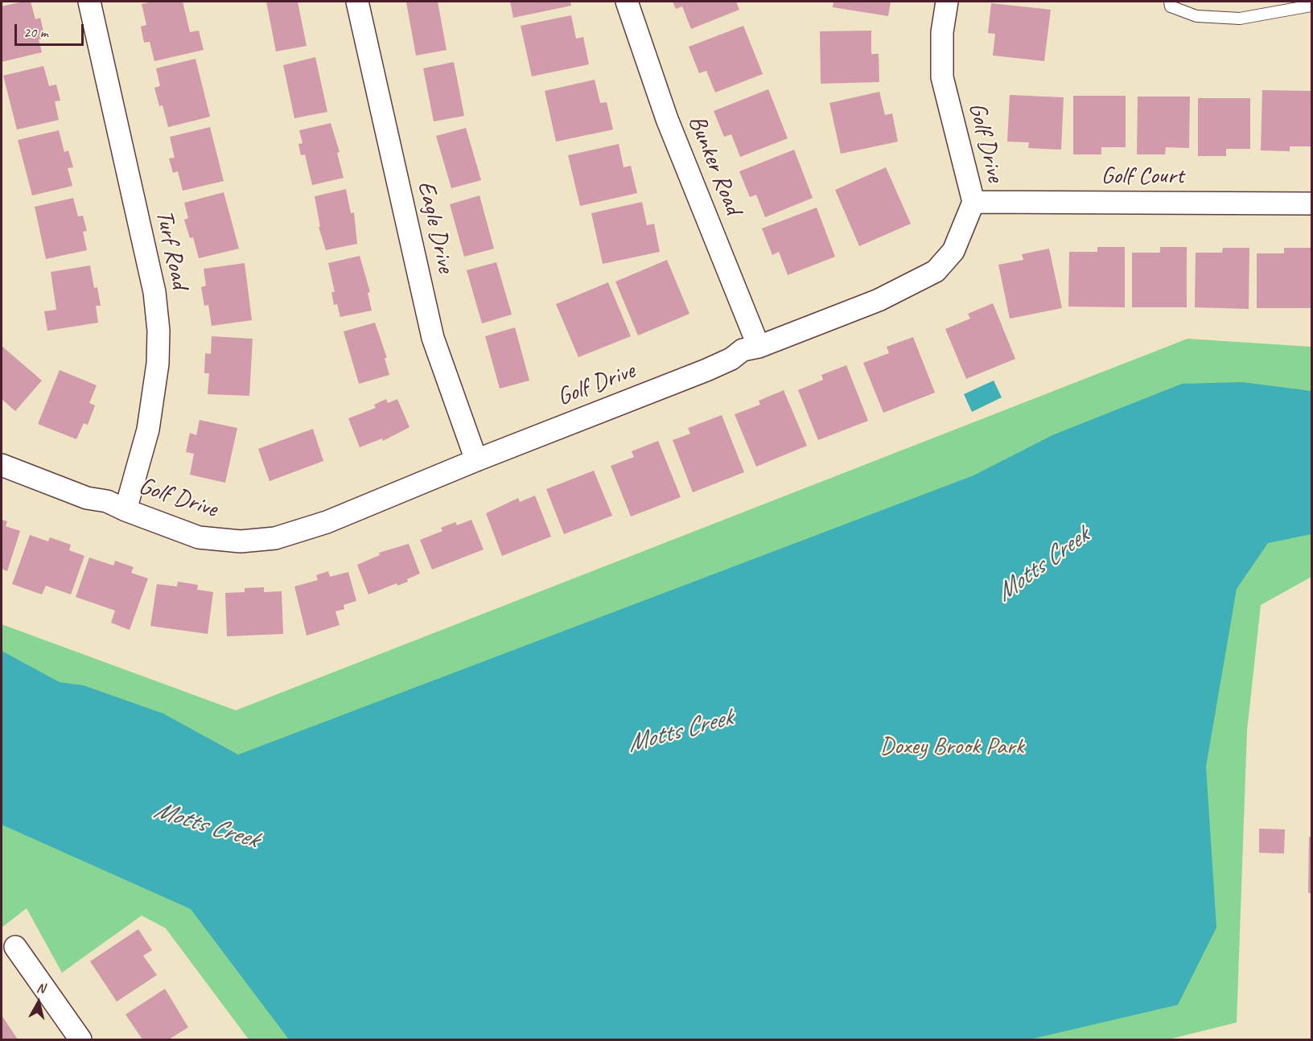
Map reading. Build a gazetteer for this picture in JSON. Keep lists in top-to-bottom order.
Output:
{
  "streets": {
    "street": [
      "Golf Drive",
      "Bunker Road",
      "Golf Court",
      "Eagle Drive",
      "Turf Road"
    ]
  },
  "crossings": [
    ["Golf Drive", "Bunker Road"],
    ["Golf Drive", "Golf Court"],
    ["Golf Drive", "Eagle Drive"],
    ["Golf Drive", "Turf Road"]
  ],
  "water": ["Motts Creek"],
  "parks": ["Doxey Brook Park"],
  "scale_bar": "20 m",
  "north": "top"
}
